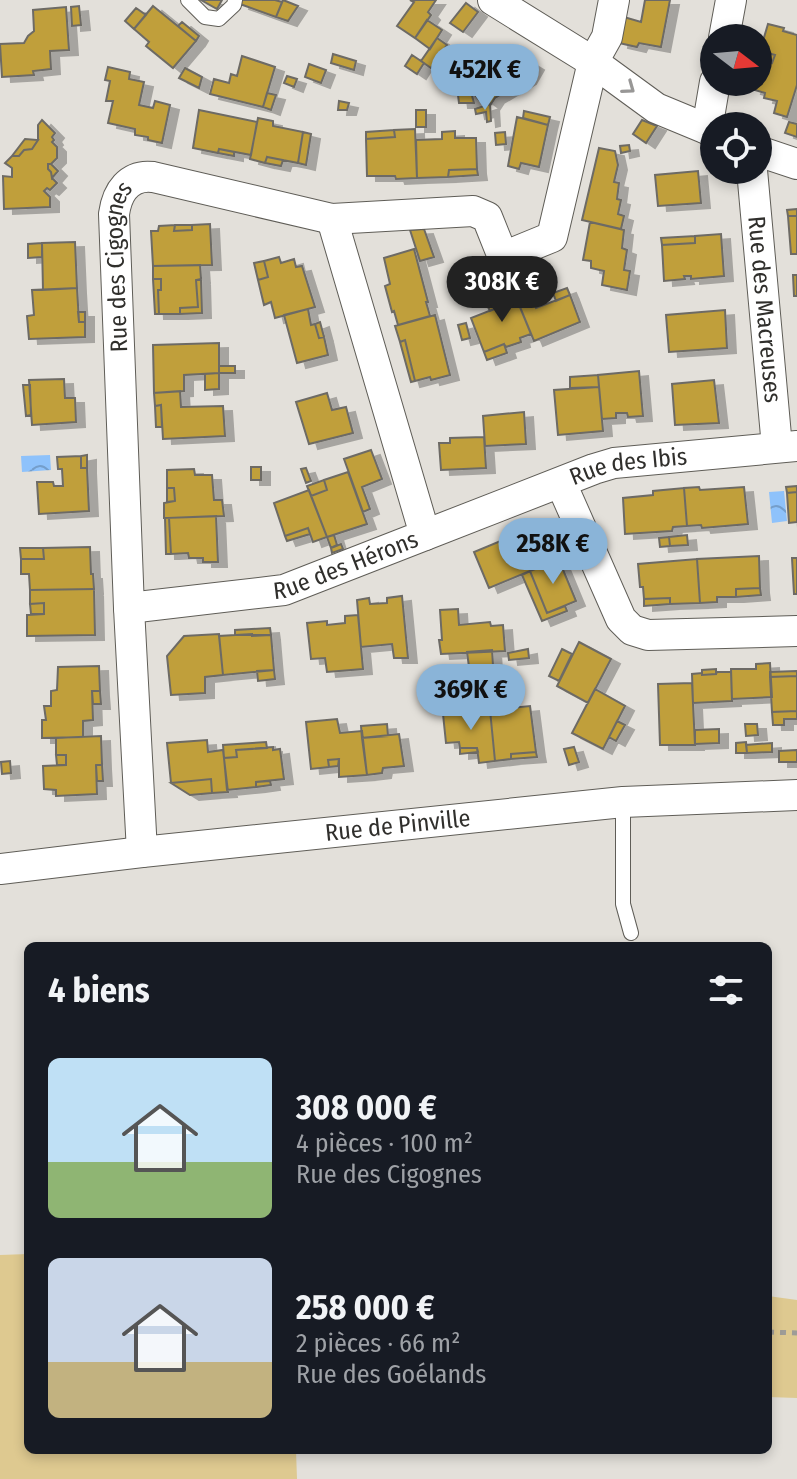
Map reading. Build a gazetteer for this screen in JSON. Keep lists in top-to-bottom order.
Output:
{
  "streets": {
    "street": [
      "Rue des Cigognes",
      "Rue des Macreuses",
      "Rue des Ibis",
      "Rue des Hérons",
      "Rue de Pinville"
    ]
  },
  "crossings": [
    ["Rue des Cigognes", "Rue des Hérons"],
    ["Rue des Cigognes", "Rue de Pinville"],
    ["Rue des Macreuses", "Rue des Ibis"],
    ["Rue des Ibis", "Rue des Hérons"]
  ],
  "north": "right",
  "page": {
    "price": [
      "452K €",
      "308K €",
      "258K €",
      "369K €"
    ],
    "heading": "4 biens",
    "list": [
      {
        "name": "308 000 €",
        "note": "4 pièces · 100 m² · Rue des Cigognes"
      },
      {
        "name": "258 000 €",
        "note": "2 pièces · 66 m² · Rue des Goélands"
      }
    ]
  }
}
